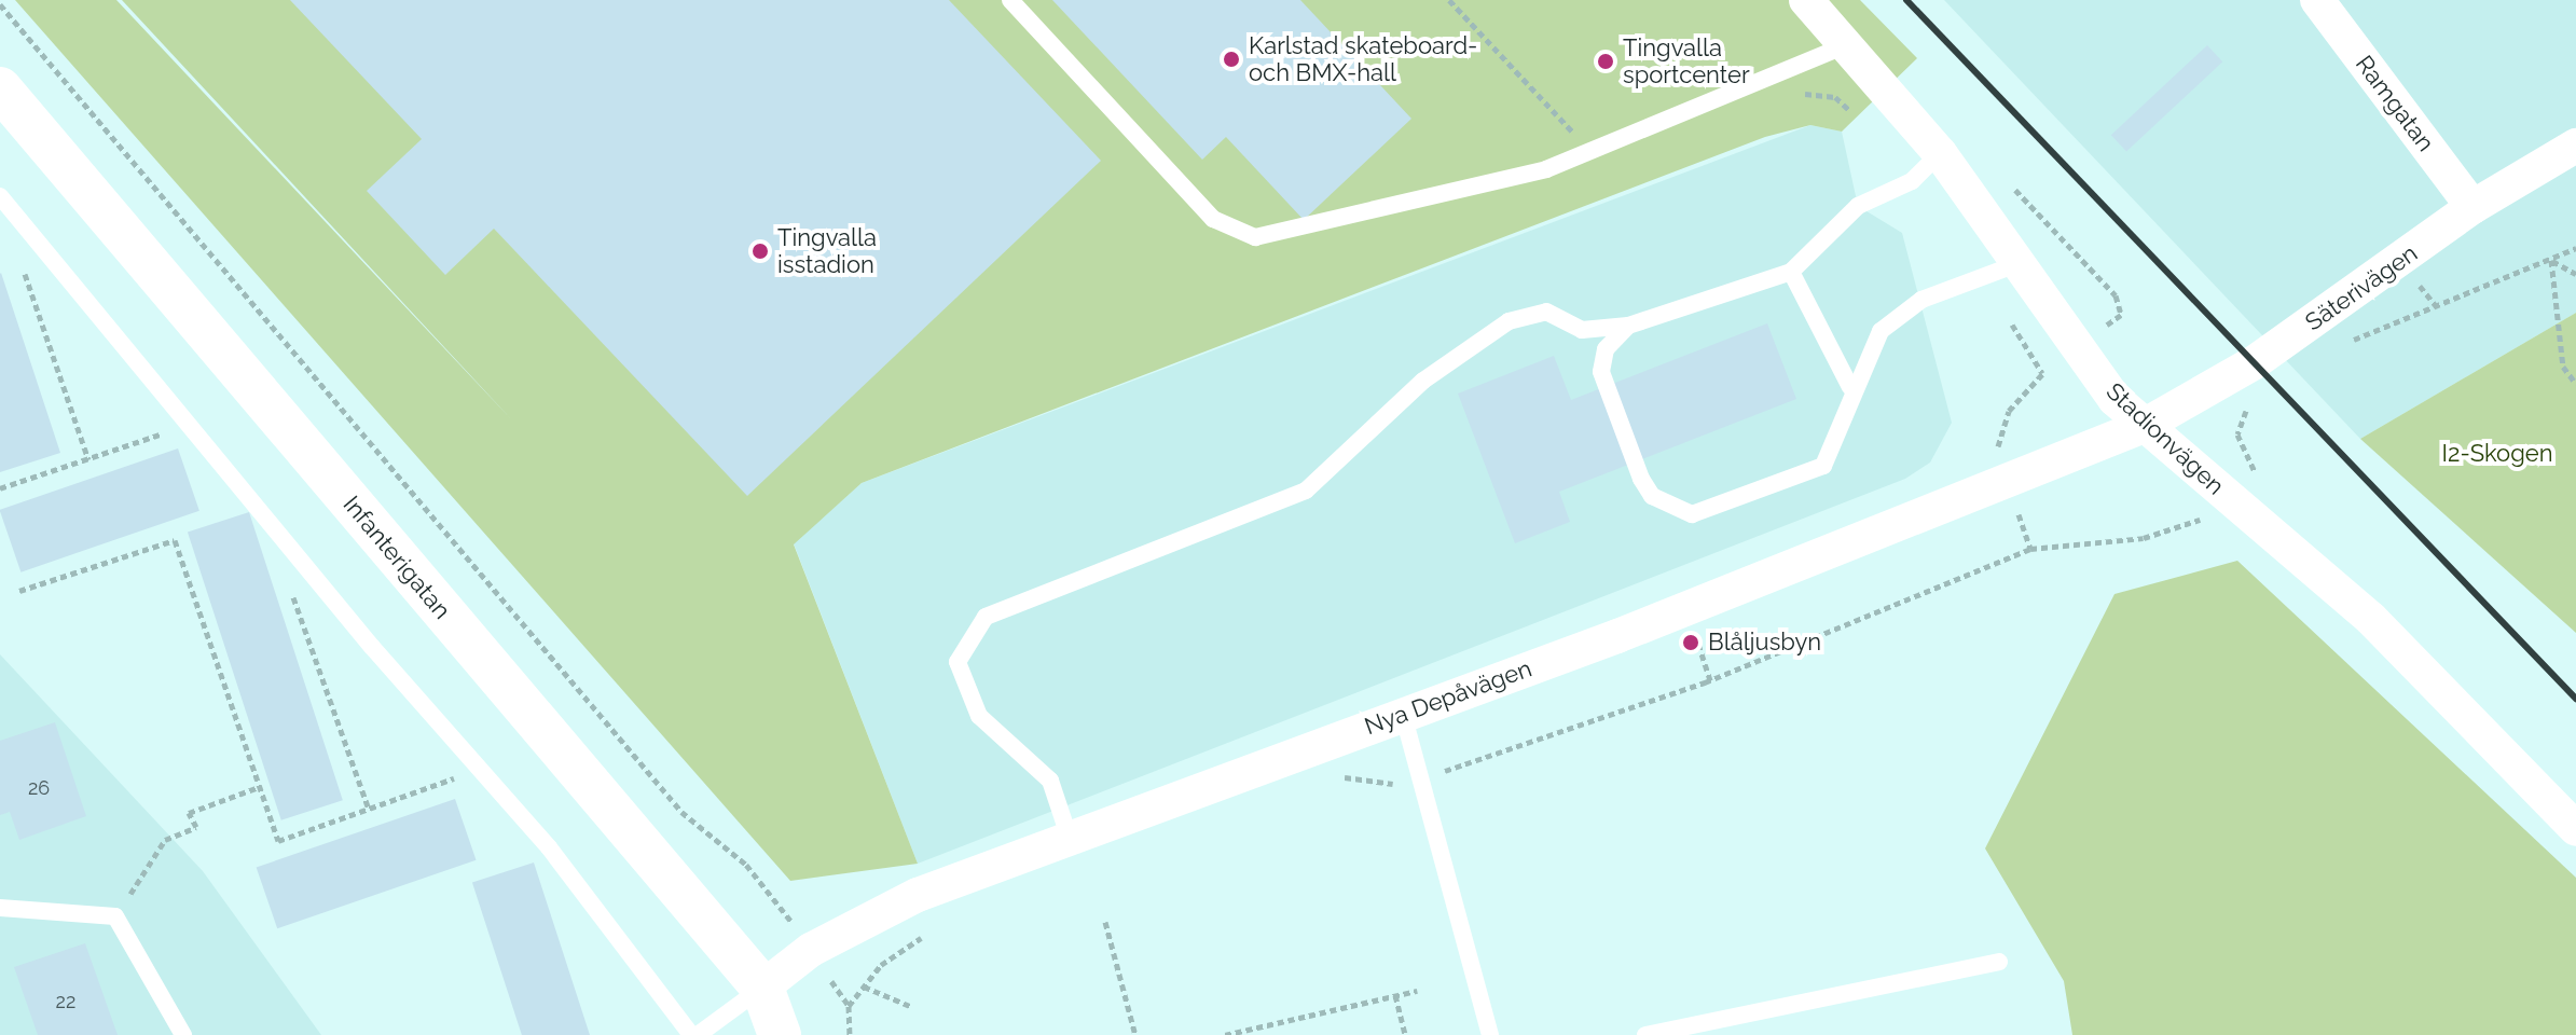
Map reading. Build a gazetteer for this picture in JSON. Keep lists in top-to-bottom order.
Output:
{
  "streets": {
    "street": [
      "Ramgatan",
      "Säterivägen",
      "Stadionvägen",
      "Infanterigatan",
      "Nya Depåvägen"
    ]
  },
  "crossings": [
    ["Ramgatan", "Säterivägen"],
    ["Säterivägen", "Stadionvägen"],
    ["Säterivägen", "Nya Depåvägen"],
    ["Stadionvägen", "Nya Depåvägen"],
    ["Infanterigatan", "Nya Depåvägen"]
  ],
  "parks": ["I2-Skogen"],
  "places": [
    "Karlstad skateboard- och BMX-hall",
    "Tingvalla sportcenter",
    "Tingvalla isstadion",
    "Blåljusbyn"
  ],
  "house_numbers": ["26", "22"]
}
